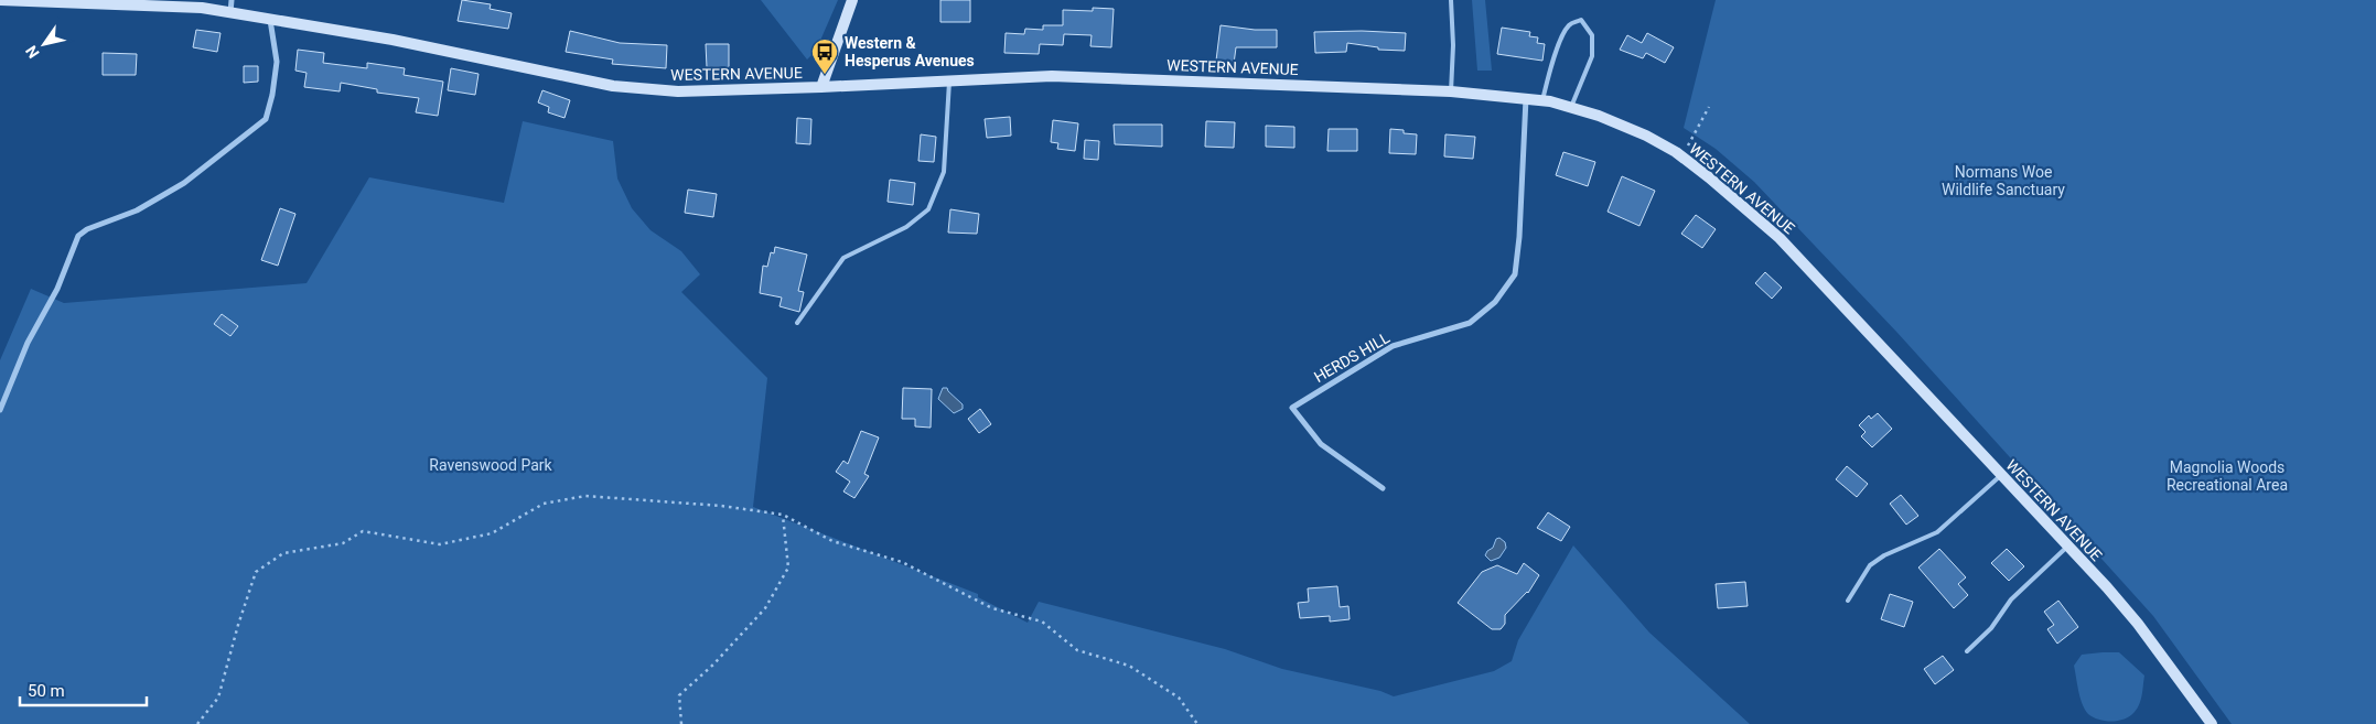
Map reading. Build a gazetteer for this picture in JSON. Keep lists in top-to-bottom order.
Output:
{
  "streets": {
    "main road": ["WESTERN AVENUE"],
    "street": ["HERDS HILL"]
  },
  "crossings": [
    ["WESTERN AVENUE", "HERDS HILL"]
  ],
  "parks": ["Normans Woe Wildlife Sanctuary", "Ravenswood Park", "Magnolia Woods Recreational Area"],
  "places": {
    "bus stop": ["Western & Hesperus Avenues"]
  },
  "scale_bar": "50 m",
  "north": "bottom left"
}
